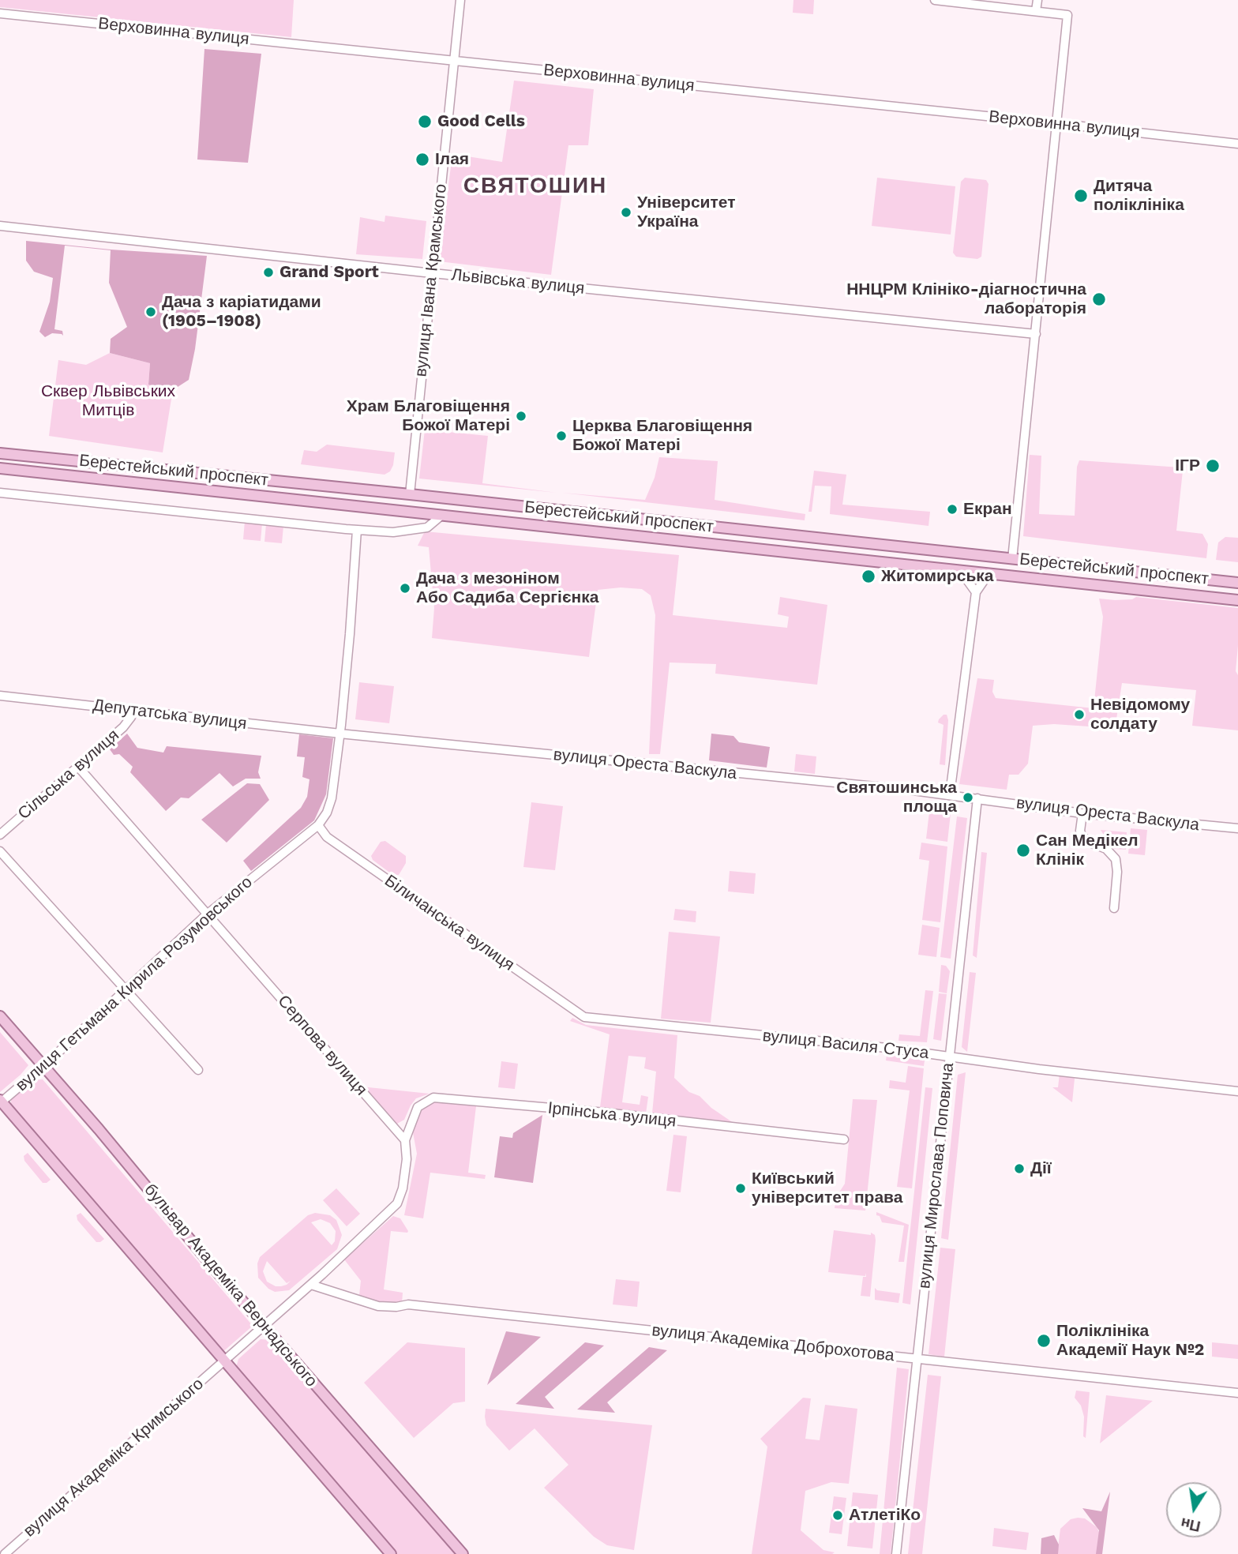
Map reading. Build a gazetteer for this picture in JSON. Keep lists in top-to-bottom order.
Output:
{
  "streets": {
    "main road": ["Берестейський проспект", "бульвар Академіка Вернадського"],
    "street": [
      "Верховинна вулиця",
      "вулиця Івана Крамського",
      "Львівська вулиця",
      "Депутатська вулиця",
      "вулиця Ореста Васкула",
      "Сільська вулиця",
      "Біличанська вулиця",
      "вулиця Гетьмана Кирила Розумовського",
      "вулиця Василя Стуса",
      "Серпова вулиця",
      "Ірпінська вулиця",
      "вулиця Мирослава Поповича",
      "вулиця Академіка Доброхотова",
      "вулиця Академіка Кримського"
    ]
  },
  "crossings": [
    ["Верховинна вулиця", "вулиця Івана Крамського"],
    ["вулиця Івана Крамського", "Львівська вулиця"],
    ["вулиця Івана Крамського", "Берестейський проспект"],
    ["Депутатська вулиця", "вулиця Ореста Васкула"],
    ["Депутатська вулиця", "Сільська вулиця"],
    ["Депутатська вулиця", "вулиця Гетьмана Кирила Розумовського"],
    ["вулиця Ореста Васкула", "вулиця Гетьмана Кирила Розумовського"],
    ["вулиця Ореста Васкула", "вулиця Мирослава Поповича"],
    ["Сільська вулиця", "Серпова вулиця"],
    ["Біличанська вулиця", "вулиця Гетьмана Кирила Розумовського"],
    ["Біличанська вулиця", "вулиця Василя Стуса"],
    ["вулиця Гетьмана Кирила Розумовського", "Серпова вулиця"],
    ["вулиця Гетьмана Кирила Розумовського", "бульвар Академіка Вернадського"],
    ["вулиця Василя Стуса", "вулиця Мирослава Поповича"],
    ["Серпова вулиця", "Ірпінська вулиця"],
    ["вулиця Мирослава Поповича", "вулиця Академіка Доброхотова"],
    ["бульвар Академіка Вернадського", "вулиця Академіка Кримського"]
  ],
  "districts": ["СВЯТОШИН"],
  "parks": ["Сквер Львівських Митців"],
  "places": [
    "Good Cells",
    "Ілая",
    "Дитяча поліклініка",
    "Університет Україна",
    "Grand Sport",
    "ННЦРМ Клініко-діагностична лабораторія",
    "Дача з каріатидами (1905–1908)",
    "Храм Благовіщення Божої Матері",
    "Церква Благовіщення Божої Матері",
    "ІГР",
    "Екран",
    "Житомирська",
    "Дача з мезоніном Або Садиба Сергієнка",
    "Невідомому солдату",
    "Святошинська площа",
    "Сан Медікел Клінік",
    "Дії",
    "Київський університет права",
    "Поліклініка Академії Наук №2",
    "АтлетіКо"
  ],
  "north": "bottom"
}
